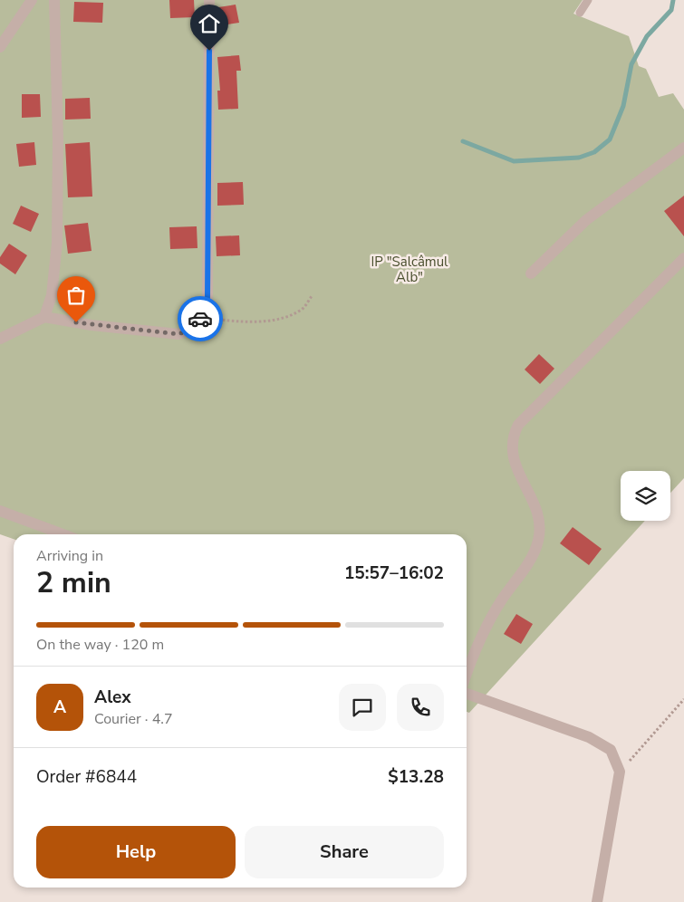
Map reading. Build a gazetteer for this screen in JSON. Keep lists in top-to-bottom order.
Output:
{
  "parks": ["IP \"Salcâmul Alb\""],
  "page": {
    "heading": ["2 min", "Arriving in", "15:57–16:02"],
    "panel": [
      "Alex",
      "Courier · 4.7",
      "Order #6844",
      "$13.28"
    ],
    "bar": "On the way · 120 m",
    "round": "A",
    "buttons": ["Help", "Share"]
  }
}
